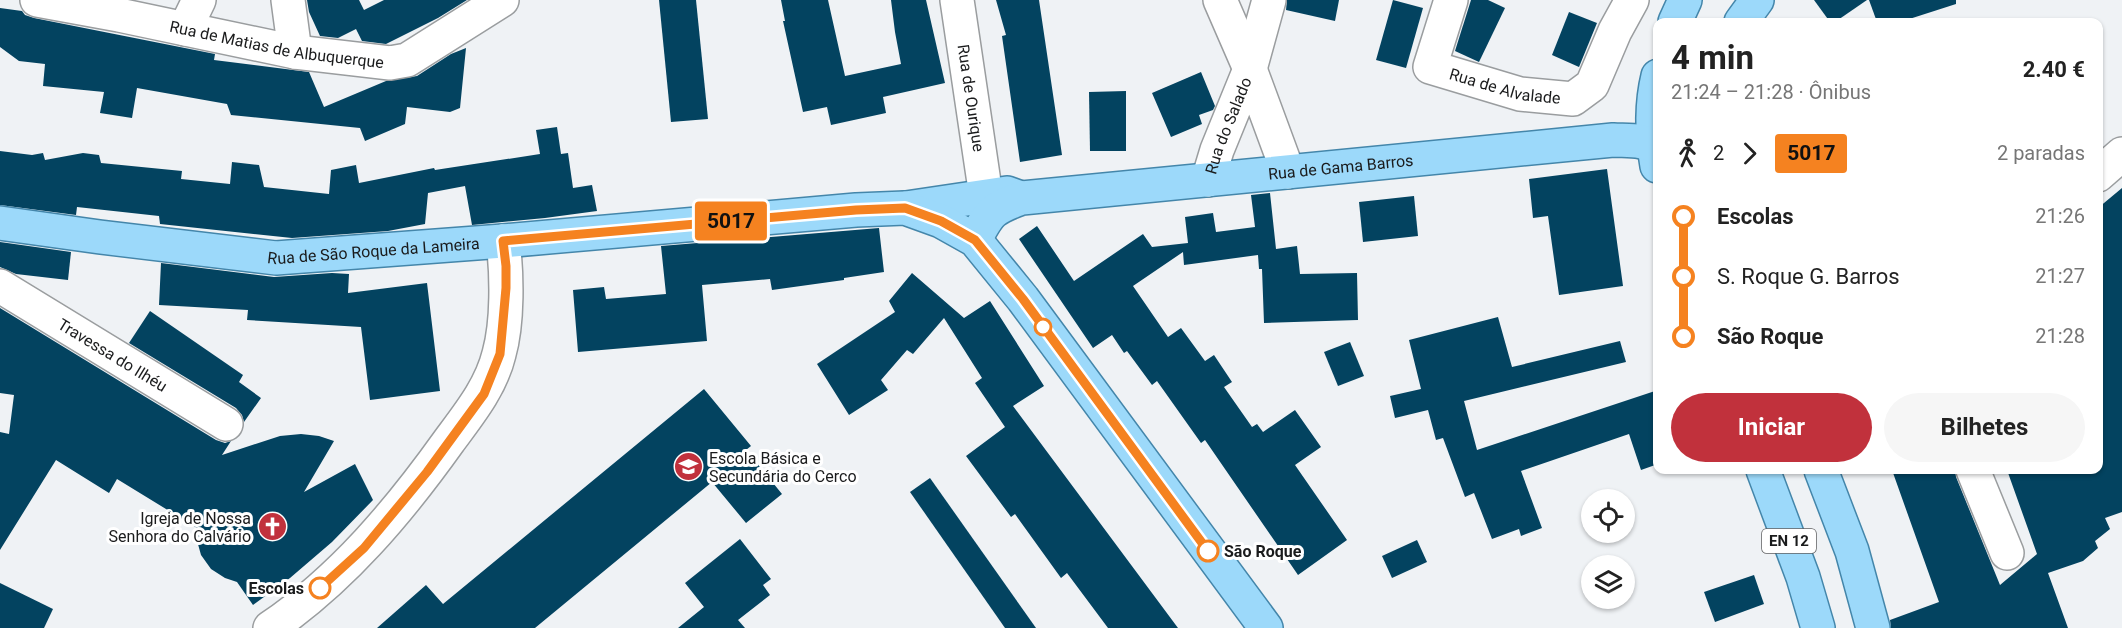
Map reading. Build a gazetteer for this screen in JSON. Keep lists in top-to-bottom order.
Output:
{
  "streets": {
    "main road": ["Rua de Gama Barros", "Rua de São Roque da Lameira", "EN 12"],
    "street": [
      "Rua de Matias de Albuquerque",
      "Rua de Alvalade",
      "Rua de Ourique",
      "Rua do Salado",
      "Travessa do Ilhéu"
    ]
  },
  "crossings": [
    ["Rua de Ourique", "Rua de Gama Barros"],
    ["Rua do Salado", "Rua de Gama Barros"],
    ["Rua de Gama Barros", "Rua de São Roque da Lameira"]
  ],
  "places": {
    "school or university": ["Escola Básica e Secundária do Cerco"],
    "church": ["Igreja de Nossa Senhora do Calvário"],
    "other": ["São Roque", "Escolas"]
  },
  "lines": ["bus line 5017"],
  "page": {
    "on_map": "5017",
    "heading": ["4 min", "21:24 – 21:28 · Ônibus", "2.40 €"],
    "legs": ["2", "5017", "2 paradas"],
    "list": [
      {
        "name": "Escolas",
        "value": "21:26"
      },
      {
        "name": "S. Roque G. Barros",
        "value": "21:27"
      },
      {
        "name": "São Roque",
        "value": "21:28"
      }
    ],
    "buttons": ["Iniciar", "Bilhetes"]
  }
}
